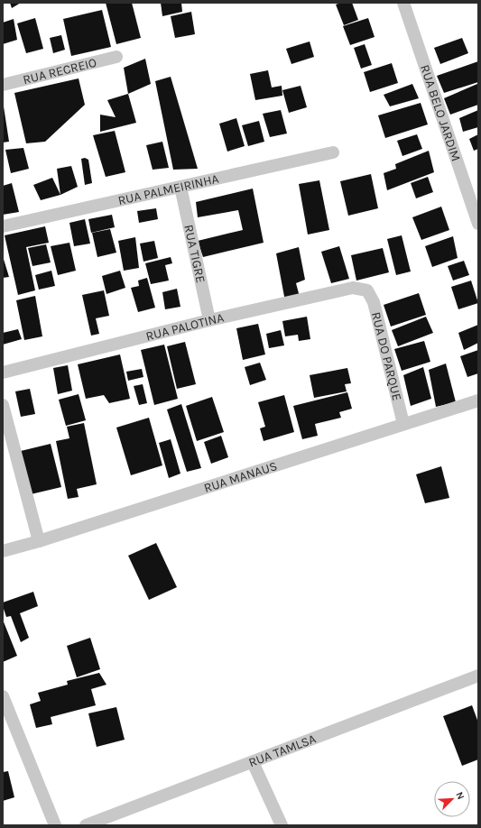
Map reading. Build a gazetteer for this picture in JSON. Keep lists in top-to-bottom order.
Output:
{
  "streets": {
    "street": [
      "RUA RECREIO",
      "RUA BELO JARDIM",
      "RUA PALMEIRINHA",
      "RUA TIGRE",
      "RUA PALOTINA",
      "RUA DO PARQUE",
      "RUA MANAUS",
      "RUA TAMLSA"
    ]
  },
  "crossings": [
    ["RUA PALMEIRINHA", "RUA TIGRE"],
    ["RUA TIGRE", "RUA PALOTINA"],
    ["RUA PALOTINA", "RUA DO PARQUE"],
    ["RUA DO PARQUE", "RUA MANAUS"]
  ],
  "north": "top right"
}
